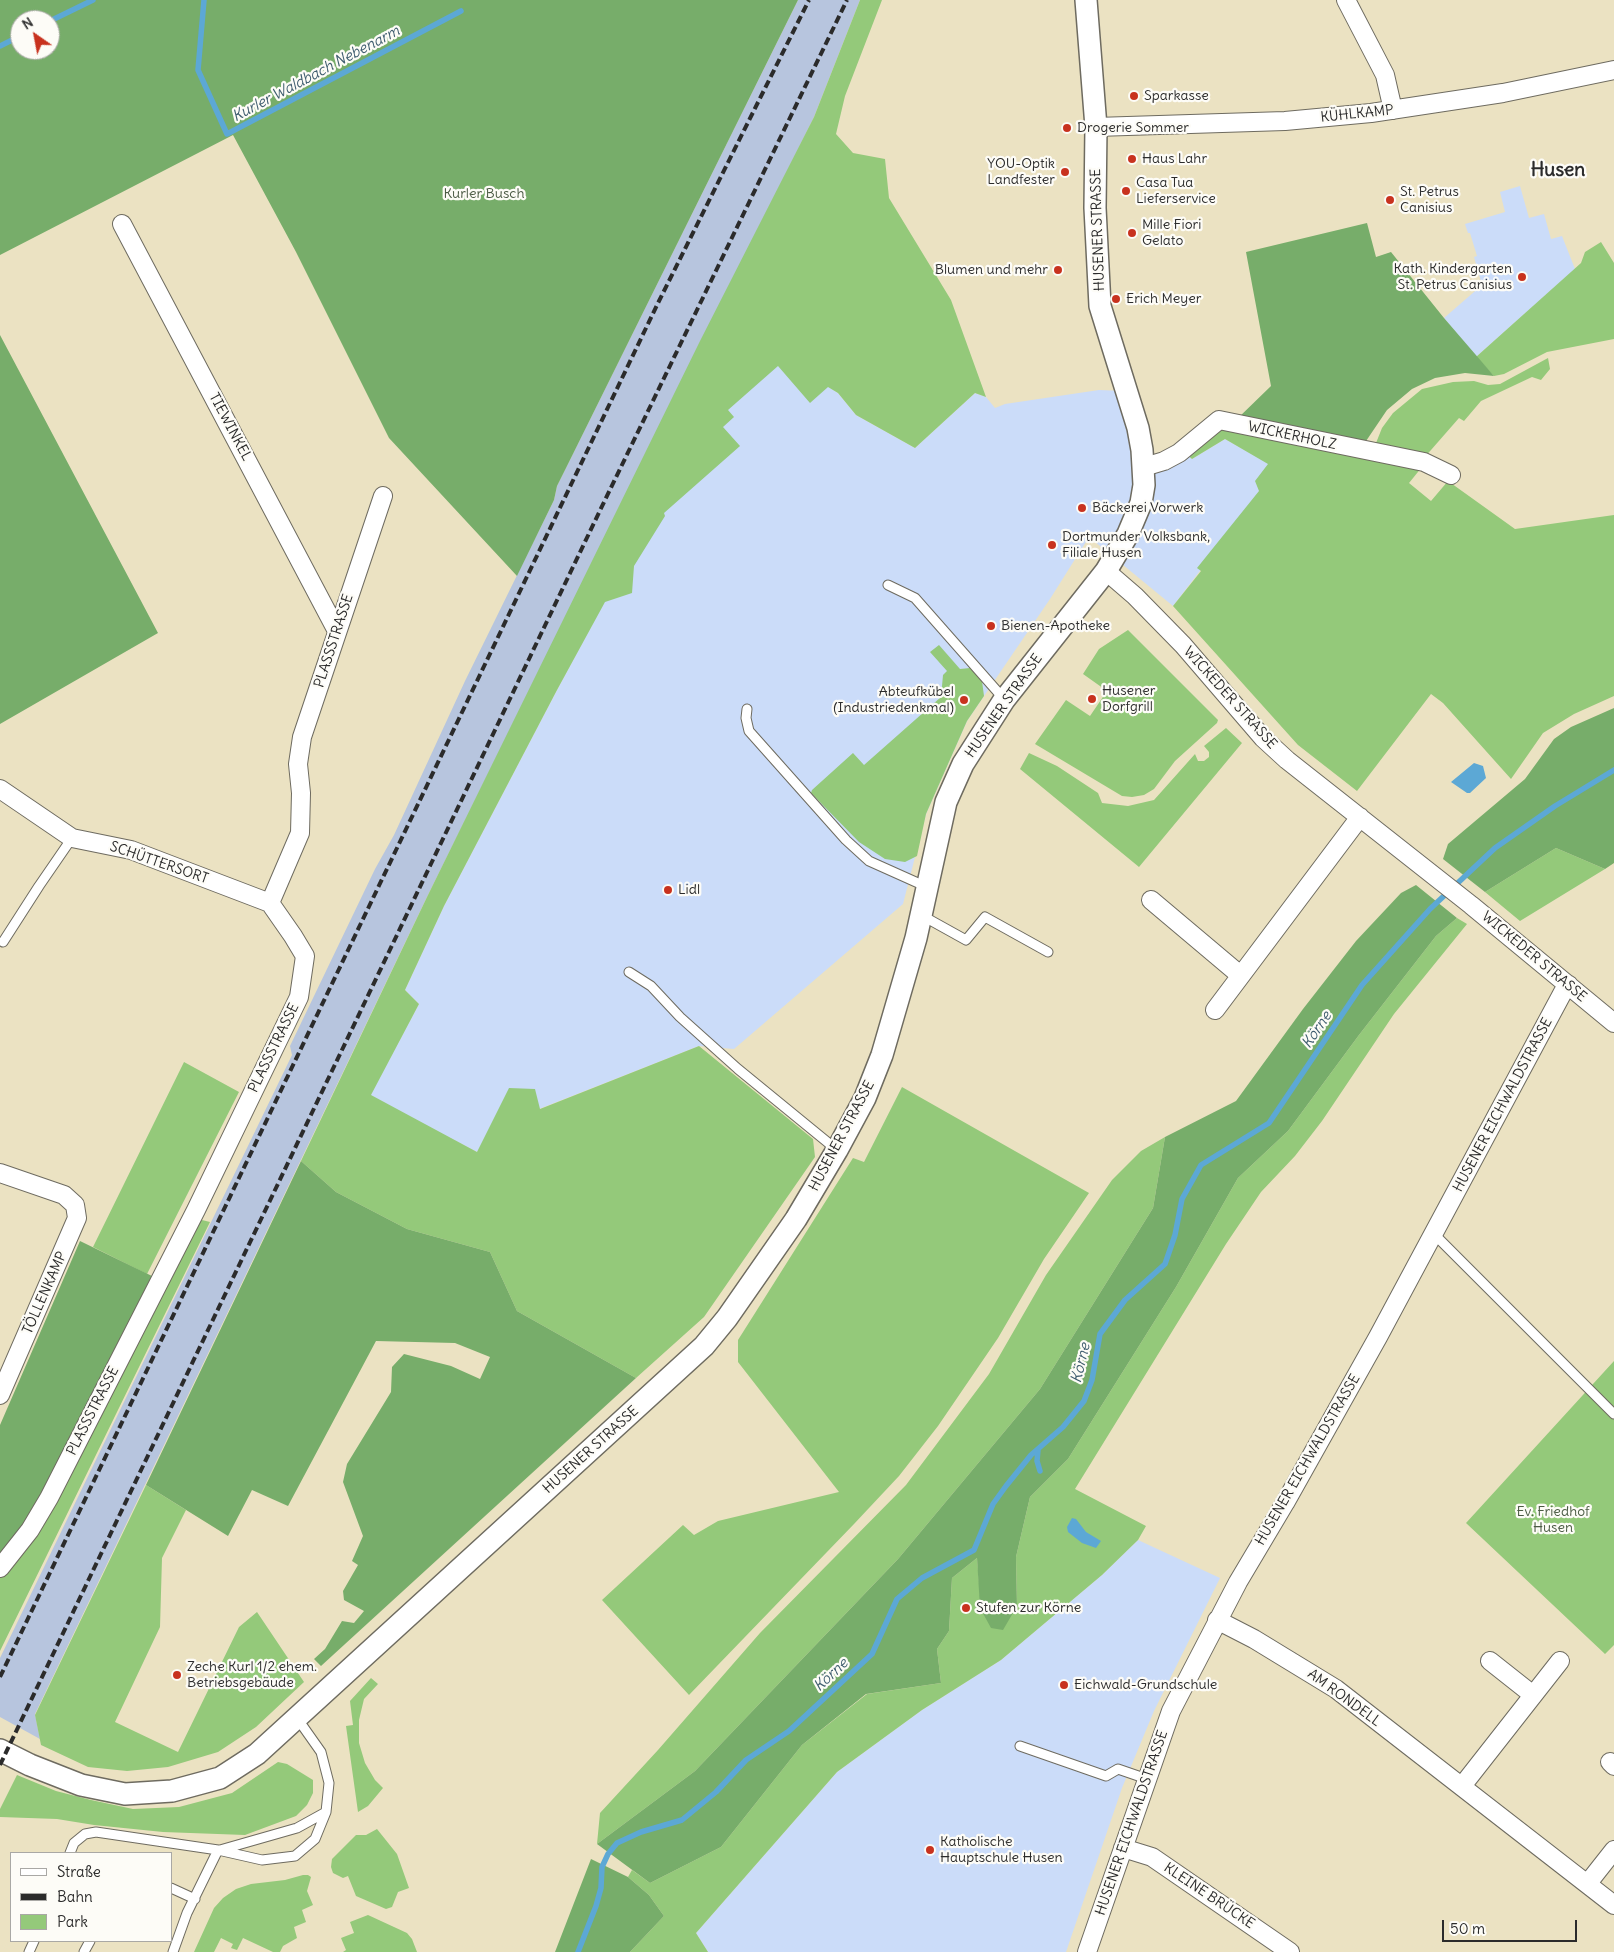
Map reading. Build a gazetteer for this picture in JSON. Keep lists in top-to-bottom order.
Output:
{
  "streets": {
    "street": [
      "KÜHLKAMP",
      "HUSENER STRASSE",
      "TIEWINKEL",
      "WICKERHOLZ",
      "PLASSSTRASSE",
      "WICKEDER STRASSE",
      "SCHÜTTERSORT",
      "HUSENER EICHWALDSTRASSE",
      "TÖLLENKAMP",
      "AM RONDELL",
      "KLEINE BRÜCKE"
    ]
  },
  "crossings": [
    ["KÜHLKAMP", "HUSENER STRASSE"],
    ["HUSENER STRASSE", "WICKERHOLZ"],
    ["HUSENER STRASSE", "WICKEDER STRASSE"],
    ["TIEWINKEL", "PLASSSTRASSE"],
    ["PLASSSTRASSE", "SCHÜTTERSORT"],
    ["WICKEDER STRASSE", "HUSENER EICHWALDSTRASSE"],
    ["HUSENER EICHWALDSTRASSE", "AM RONDELL"],
    ["HUSENER EICHWALDSTRASSE", "KLEINE BRÜCKE"]
  ],
  "districts": ["Husen"],
  "water": ["Kurler Waldbach Nebenarm", "Körne"],
  "parks": ["Kurler Busch", "Ev. Friedhof Husen"],
  "places": [
    "Sparkasse",
    "Drogerie Sommer",
    "Haus Lahr",
    "YOU-Optik Landfester",
    "Casa Tua Lieferservice",
    "St. Petrus Canisius",
    "Mille Fiori Gelato",
    "Blumen und mehr",
    "Kath. Kindergarten St. Petrus Canisius",
    "Erich Meyer",
    "Bäckerei Vorwerk",
    "Dortmunder Volksbank, Filiale Husen",
    "Bienen-Apotheke",
    "Husener Dorfgrill",
    "Abteufkübel (Industriedenkmal)",
    "Lidl",
    "Stufen zur Körne",
    "Zeche Kurl 1/2 ehem. Betriebsgebäude",
    "Eichwald-Grundschule",
    "Katholische Hauptschule Husen"
  ],
  "legend": ["Straße", "Bahn", "Park"],
  "scale_bar": "50 m",
  "north": "top left"
}
